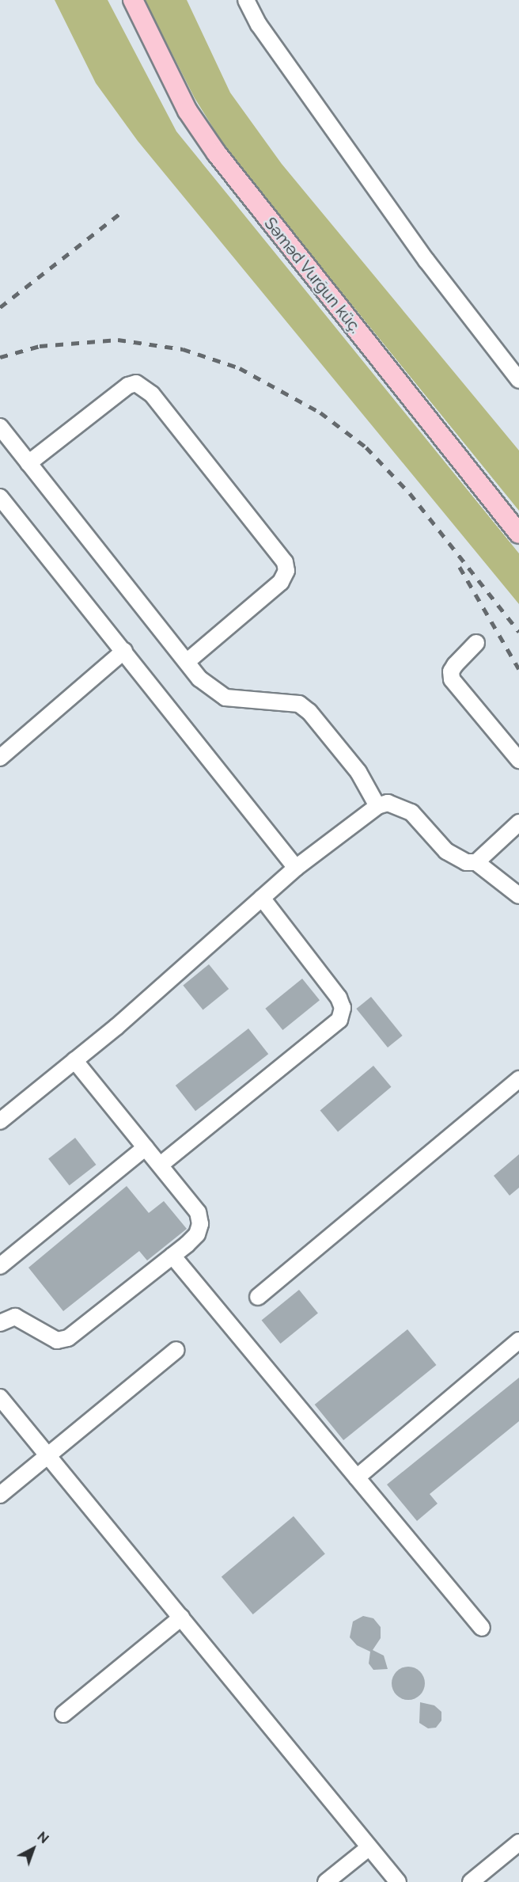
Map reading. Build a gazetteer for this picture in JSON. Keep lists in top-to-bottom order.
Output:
{
  "streets": {
    "main road": ["Səməd Vurğun küç."]
  },
  "north": "top right"
}
